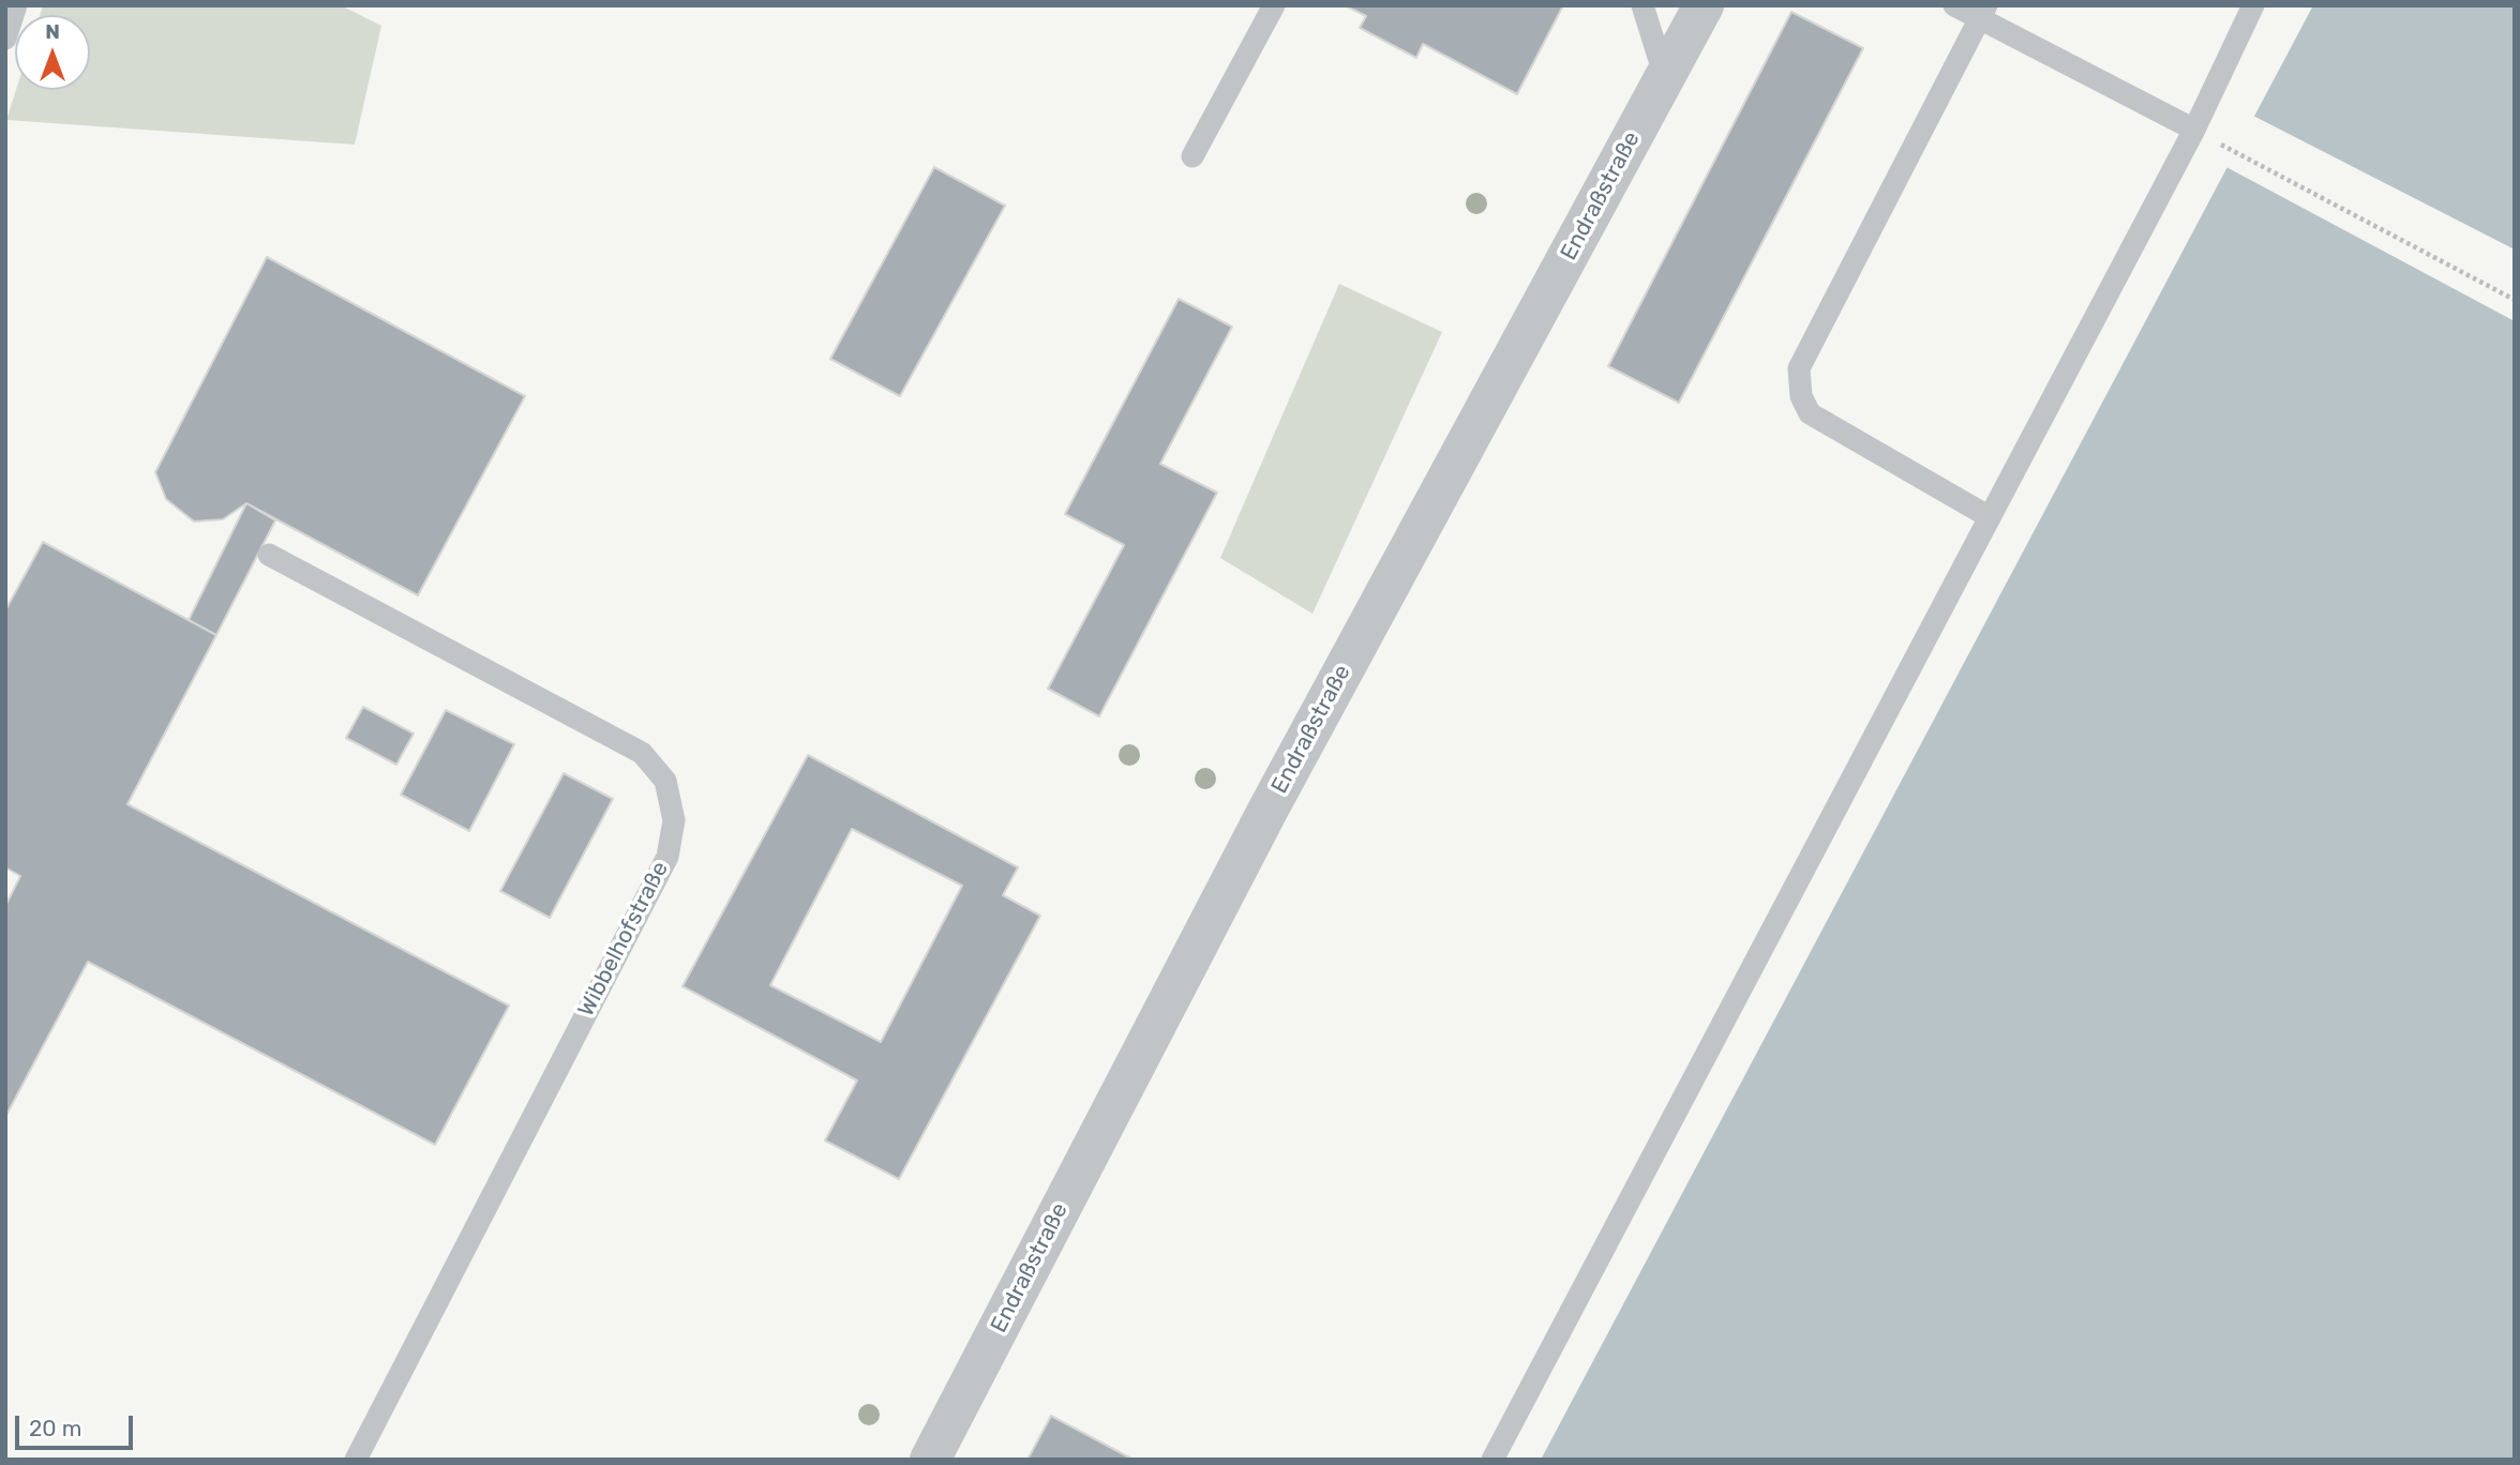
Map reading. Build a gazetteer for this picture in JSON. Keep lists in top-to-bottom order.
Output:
{
  "streets": {
    "street": ["Endraßstraße"],
    "lane": ["Wibbelhofstraße"]
  },
  "scale_bar": "20 m",
  "north": "top"
}
